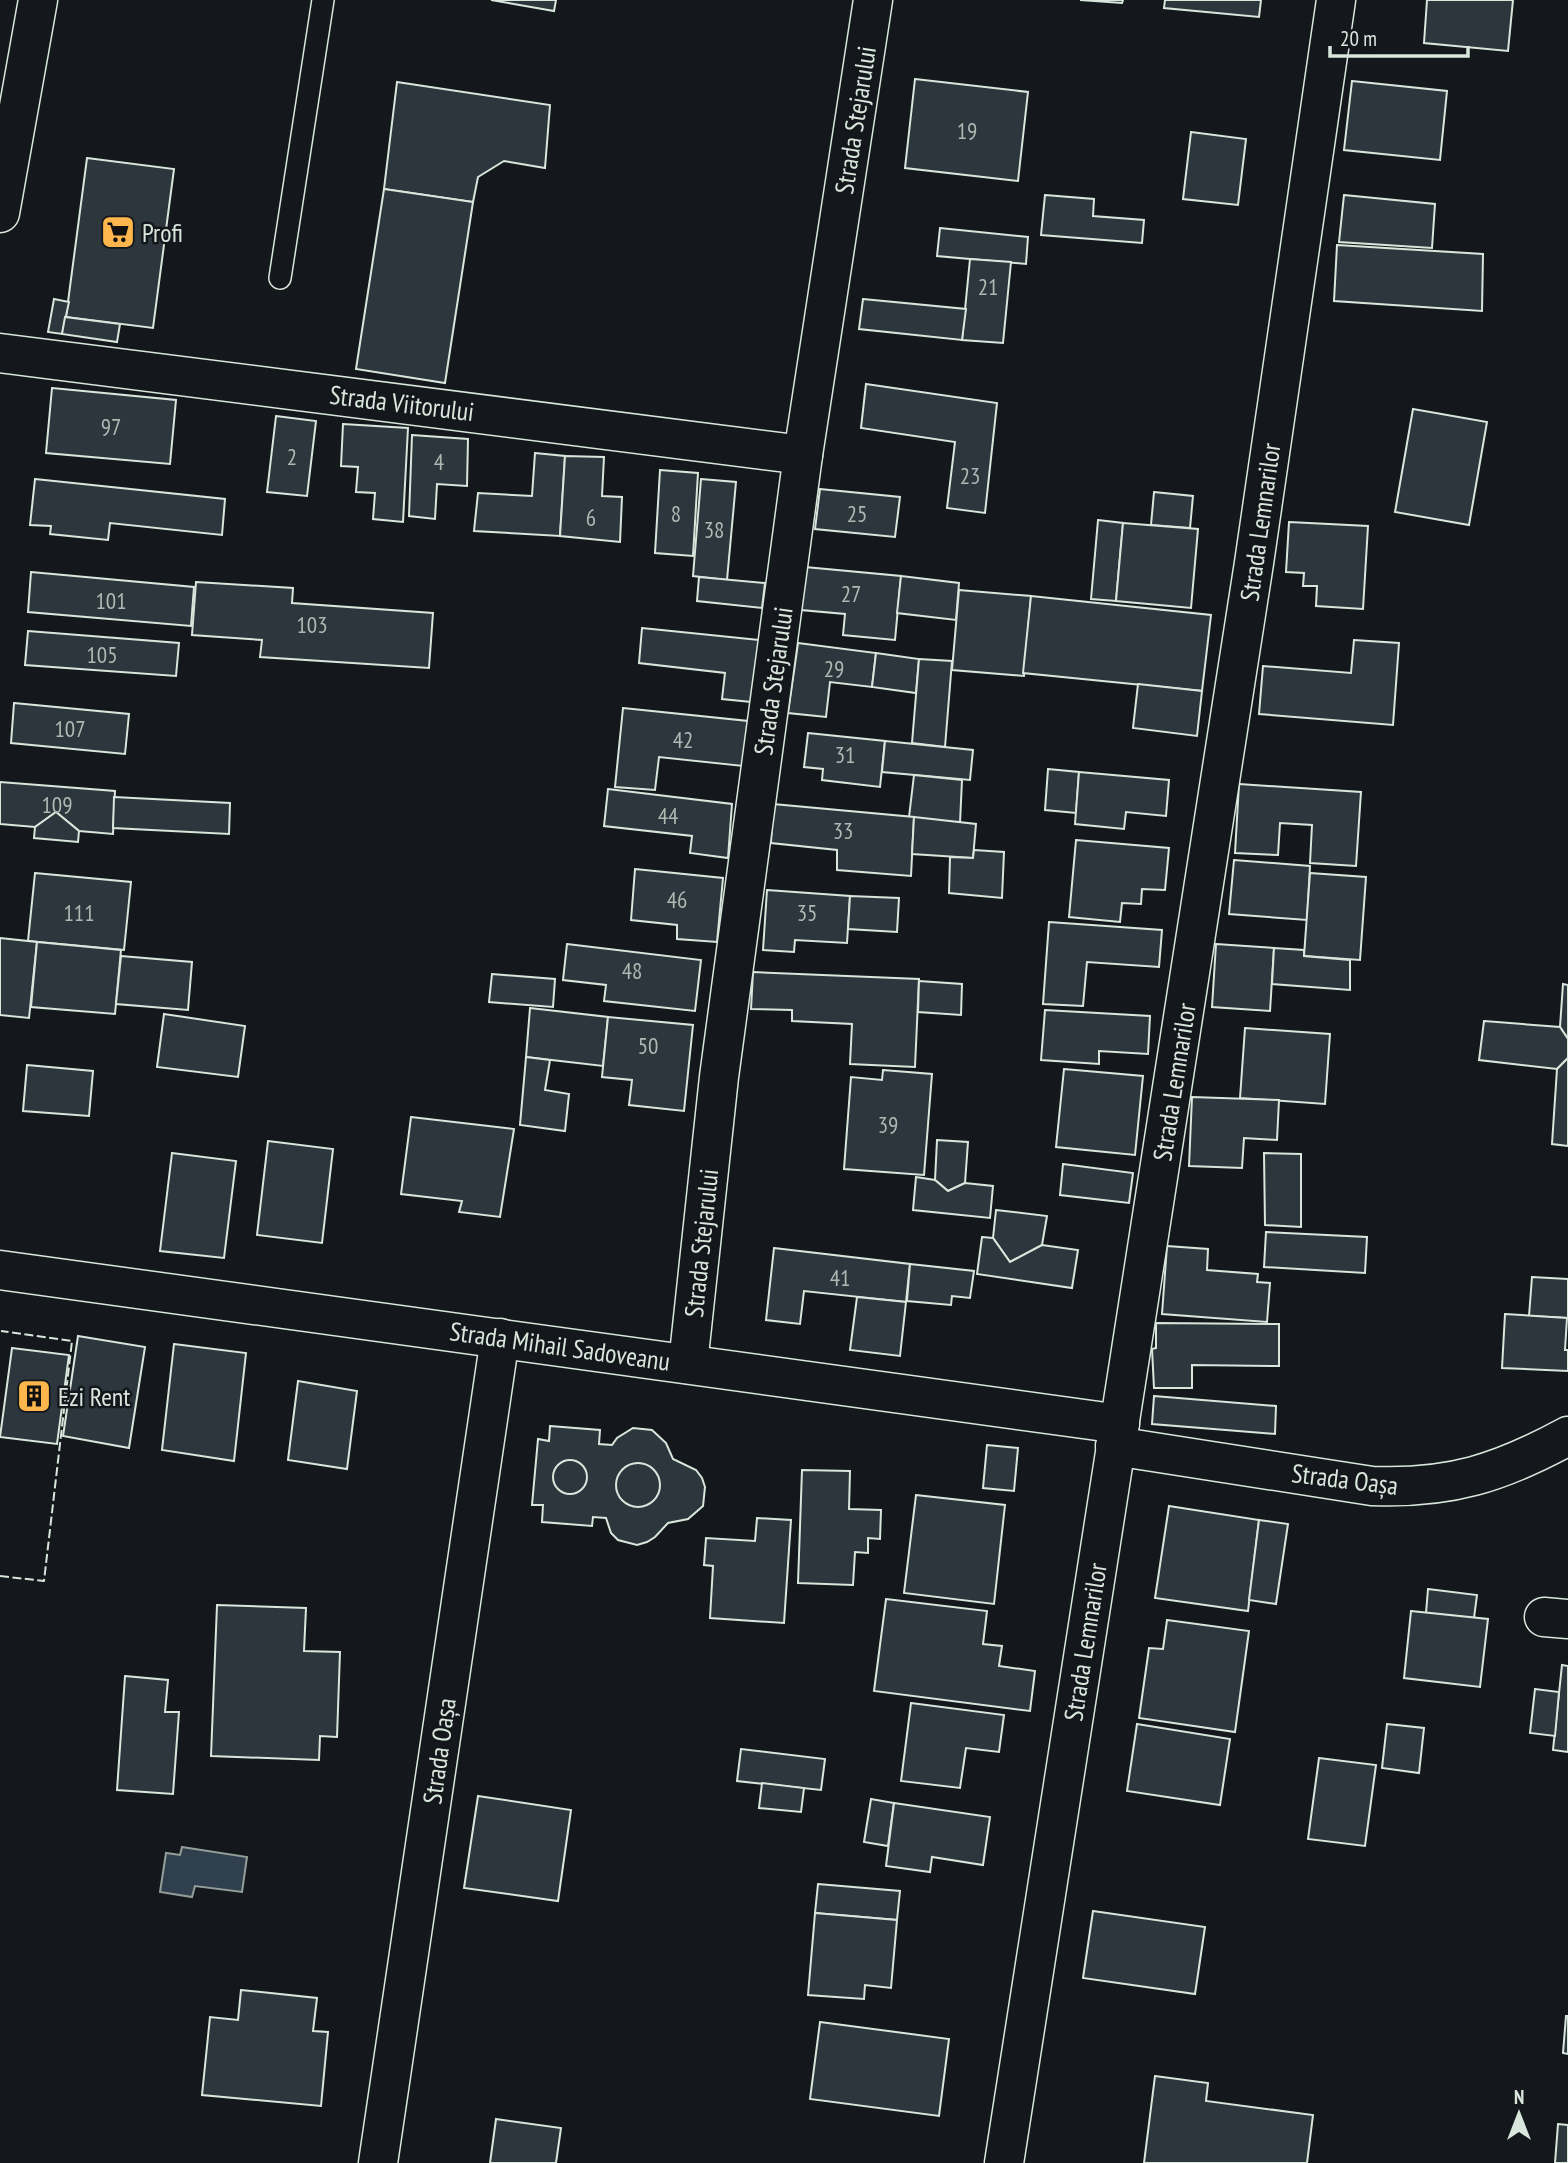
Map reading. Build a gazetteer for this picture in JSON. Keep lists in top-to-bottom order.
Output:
{
  "streets": {
    "street": [
      "Strada Stejarului",
      "Strada Viitorului",
      "Strada Lemnarilor",
      "Strada Mihail Sadoveanu",
      "Strada Oașa"
    ]
  },
  "crossings": [
    ["Strada Stejarului", "Strada Viitorului"],
    ["Strada Stejarului", "Strada Mihail Sadoveanu"],
    ["Strada Lemnarilor", "Strada Mihail Sadoveanu"],
    ["Strada Lemnarilor", "Strada Oașa"],
    ["Strada Mihail Sadoveanu", "Strada Oașa"]
  ],
  "places": {
    "supermarket": ["Profi"],
    "building": ["Ezi Rent"]
  },
  "house_numbers": [
    "19",
    "21",
    "97",
    "2",
    "4",
    "23",
    "8",
    "25",
    "6",
    "38",
    "27",
    "101",
    "103",
    "105",
    "29",
    "107",
    "42",
    "31",
    "109",
    "44",
    "33",
    "46",
    "111",
    "35",
    "48",
    "50",
    "39",
    "41"
  ],
  "scale_bar": "20 m",
  "north": "top"
}
